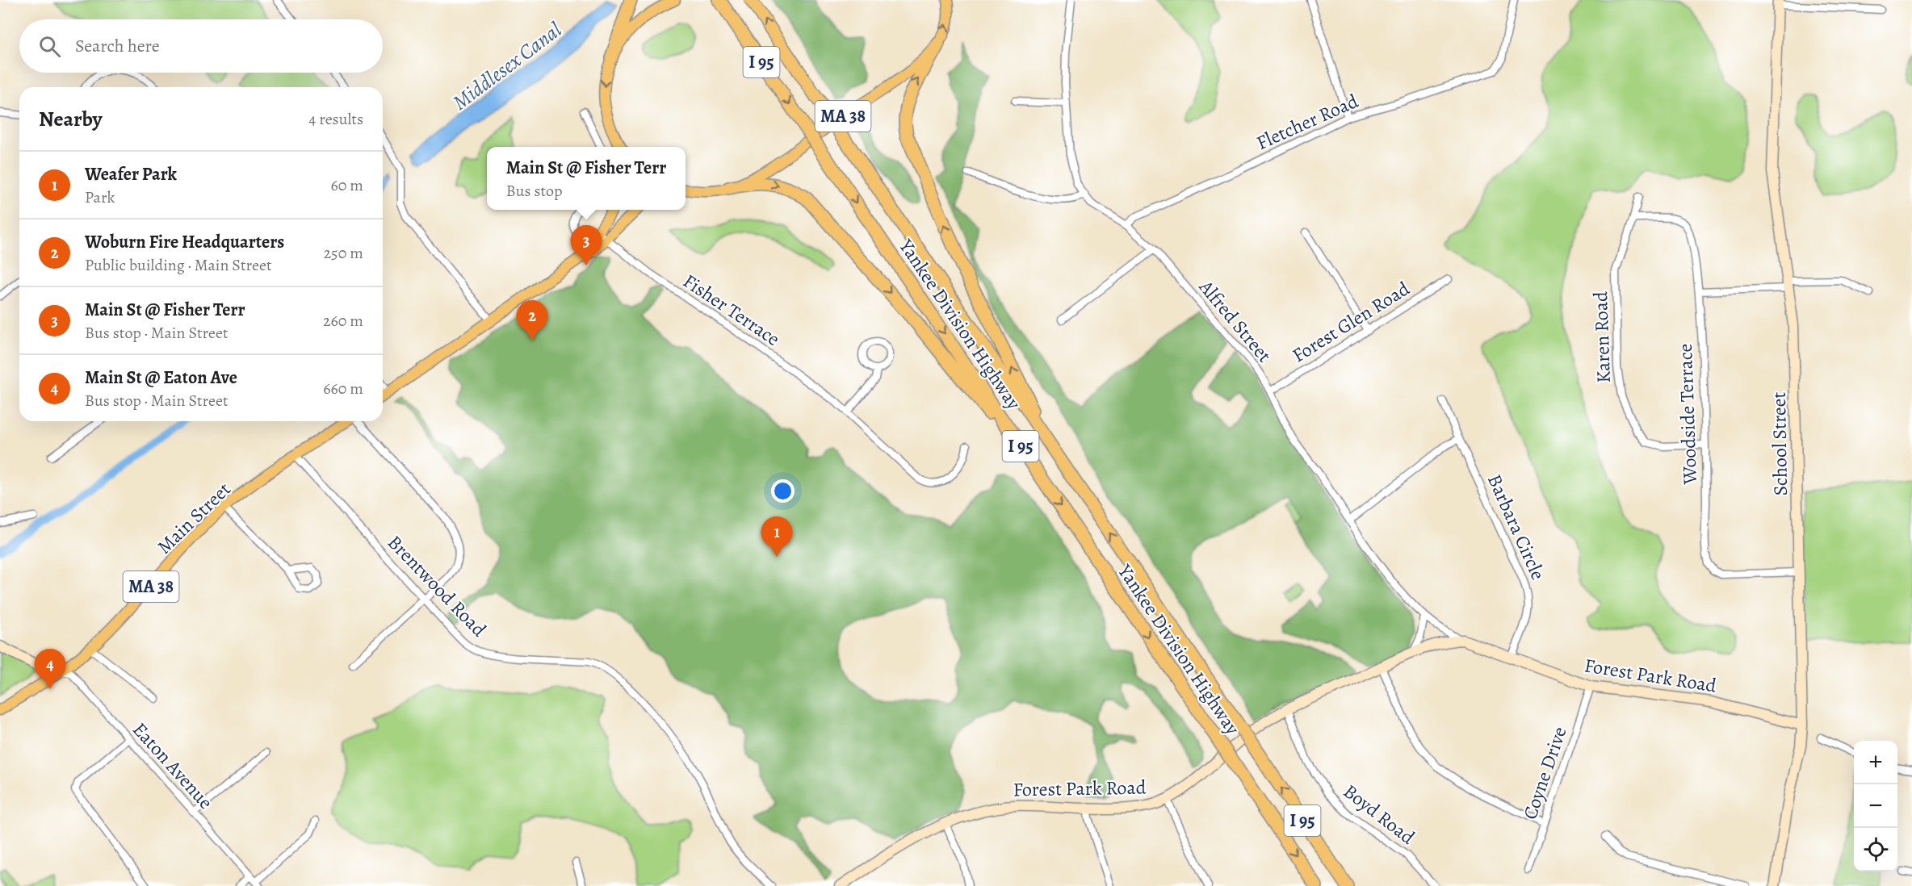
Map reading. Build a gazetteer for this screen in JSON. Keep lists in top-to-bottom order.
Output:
{
  "streets": {
    "highway": ["I 95", "Yankee Division Highway"],
    "main road": ["MA 38", "Main Street"],
    "street": [
      "Fletcher Road",
      "Fisher Terrace",
      "Alfred Street",
      "Forest Glen Road",
      "Karen Road",
      "Woodside Terrace",
      "School Street",
      "Barbara Circle",
      "Brentwood Road",
      "Forest Park Road",
      "Eaton Avenue",
      "Coyne Drive",
      "Boyd Road"
    ]
  },
  "crossings": [
    ["Fletcher Road", "Alfred Street"],
    ["Alfred Street", "Forest Glen Road"],
    ["Alfred Street", "Forest Park Road"],
    ["Karen Road", "Woodside Terrace"],
    ["Woodside Terrace", "School Street"],
    ["School Street", "Forest Park Road"],
    ["Main Street", "Brentwood Road"],
    ["Main Street", "Eaton Avenue"],
    ["Barbara Circle", "Forest Park Road"],
    ["Forest Park Road", "Coyne Drive"],
    ["Forest Park Road", "Boyd Road"]
  ],
  "water": ["Middlesex Canal"],
  "page": {
    "search": "Search here",
    "heading": ["Nearby", "4 results"],
    "popup": ["Main St @ Fisher Terr", "Bus stop"],
    "list": [
      {
        "mark": "1",
        "name": "Weafer Park",
        "note": "Park",
        "value": "60 m"
      },
      {
        "mark": "2",
        "name": "Woburn Fire Headquarters",
        "note": "Public building · Main Street",
        "value": "250 m"
      },
      {
        "mark": "3",
        "name": "Main St @ Fisher Terr",
        "note": "Bus stop · Main Street",
        "value": "260 m"
      },
      {
        "mark": "4",
        "name": "Main St @ Eaton Ave",
        "note": "Bus stop · Main Street",
        "value": "660 m"
      }
    ],
    "pins": [
      "3",
      "2",
      "1",
      "4"
    ],
    "map_buttons": ["+", "−"]
  }
}
